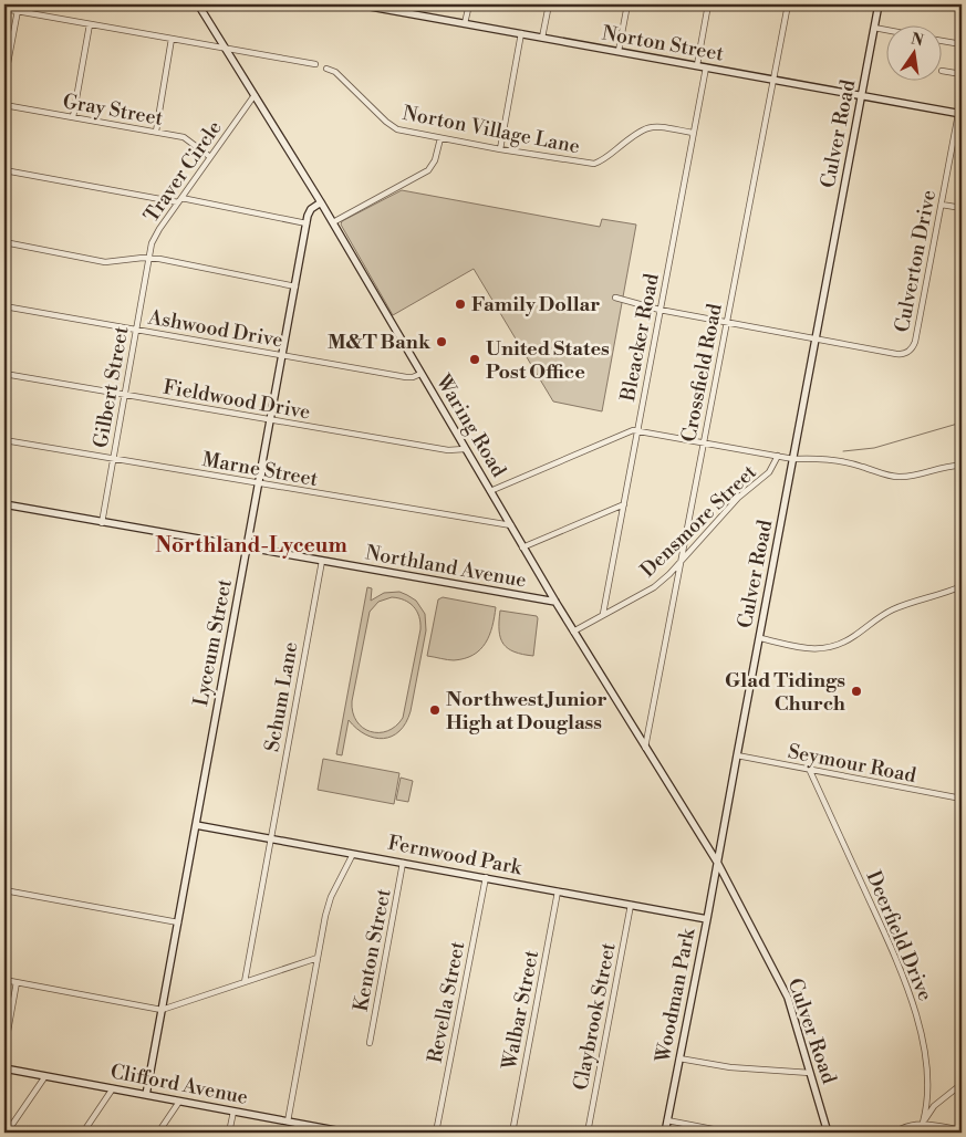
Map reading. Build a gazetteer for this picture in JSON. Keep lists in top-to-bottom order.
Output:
{
  "streets": {
    "street": [
      "Norton Street",
      "Gray Street",
      "Norton Village Lane",
      "Culver Road",
      "Traver Circle",
      "Culverton Drive",
      "Ashwood Drive",
      "Bleacker Road",
      "Crossfield Road",
      "Gilbert Street",
      "Fieldwood Drive",
      "Waring Road",
      "Marne Street",
      "Densmore Street",
      "Northland Avenue",
      "Lyceum Street",
      "Schum Lane",
      "Seymour Road",
      "Fernwood Park",
      "Deerfield Drive",
      "Kenton Street",
      "Woodman Park",
      "Revella Street",
      "Walbar Street",
      "Claybrook Street",
      "Clifford Avenue"
    ]
  },
  "crossings": [
    ["Norton Street", "Culver Road"],
    ["Norton Street", "Culverton Drive"],
    ["Norton Street", "Bleacker Road"],
    ["Norton Street", "Crossfield Road"],
    ["Gray Street", "Traver Circle"],
    ["Norton Village Lane", "Bleacker Road"],
    ["Culver Road", "Culverton Drive"],
    ["Culver Road", "Waring Road"],
    ["Culver Road", "Seymour Road"],
    ["Culver Road", "Woodman Park"],
    ["Traver Circle", "Gilbert Street"],
    ["Traver Circle", "Waring Road"],
    ["Ashwood Drive", "Gilbert Street"],
    ["Ashwood Drive", "Waring Road"],
    ["Ashwood Drive", "Lyceum Street"],
    ["Bleacker Road", "Densmore Street"],
    ["Crossfield Road", "Waring Road"],
    ["Crossfield Road", "Densmore Street"],
    ["Gilbert Street", "Fieldwood Drive"],
    ["Gilbert Street", "Marne Street"],
    ["Gilbert Street", "Northland Avenue"],
    ["Fieldwood Drive", "Waring Road"],
    ["Fieldwood Drive", "Lyceum Street"],
    ["Waring Road", "Marne Street"],
    ["Waring Road", "Densmore Street"],
    ["Waring Road", "Northland Avenue"],
    ["Waring Road", "Lyceum Street"],
    ["Waring Road", "Woodman Park"],
    ["Marne Street", "Lyceum Street"],
    ["Northland Avenue", "Lyceum Street"],
    ["Northland Avenue", "Schum Lane"],
    ["Lyceum Street", "Fernwood Park"],
    ["Lyceum Street", "Clifford Avenue"],
    ["Schum Lane", "Fernwood Park"],
    ["Seymour Road", "Deerfield Drive"],
    ["Fernwood Park", "Kenton Street"],
    ["Fernwood Park", "Woodman Park"],
    ["Fernwood Park", "Revella Street"],
    ["Fernwood Park", "Walbar Street"],
    ["Fernwood Park", "Claybrook Street"]
  ],
  "districts": ["Northland-Lyceum"],
  "places": [
    "Family Dollar",
    "M&T Bank",
    "United States Post Office",
    "Glad Tidings Church",
    "Northwest Junior High at Douglass"
  ],
  "north": "top"
}
